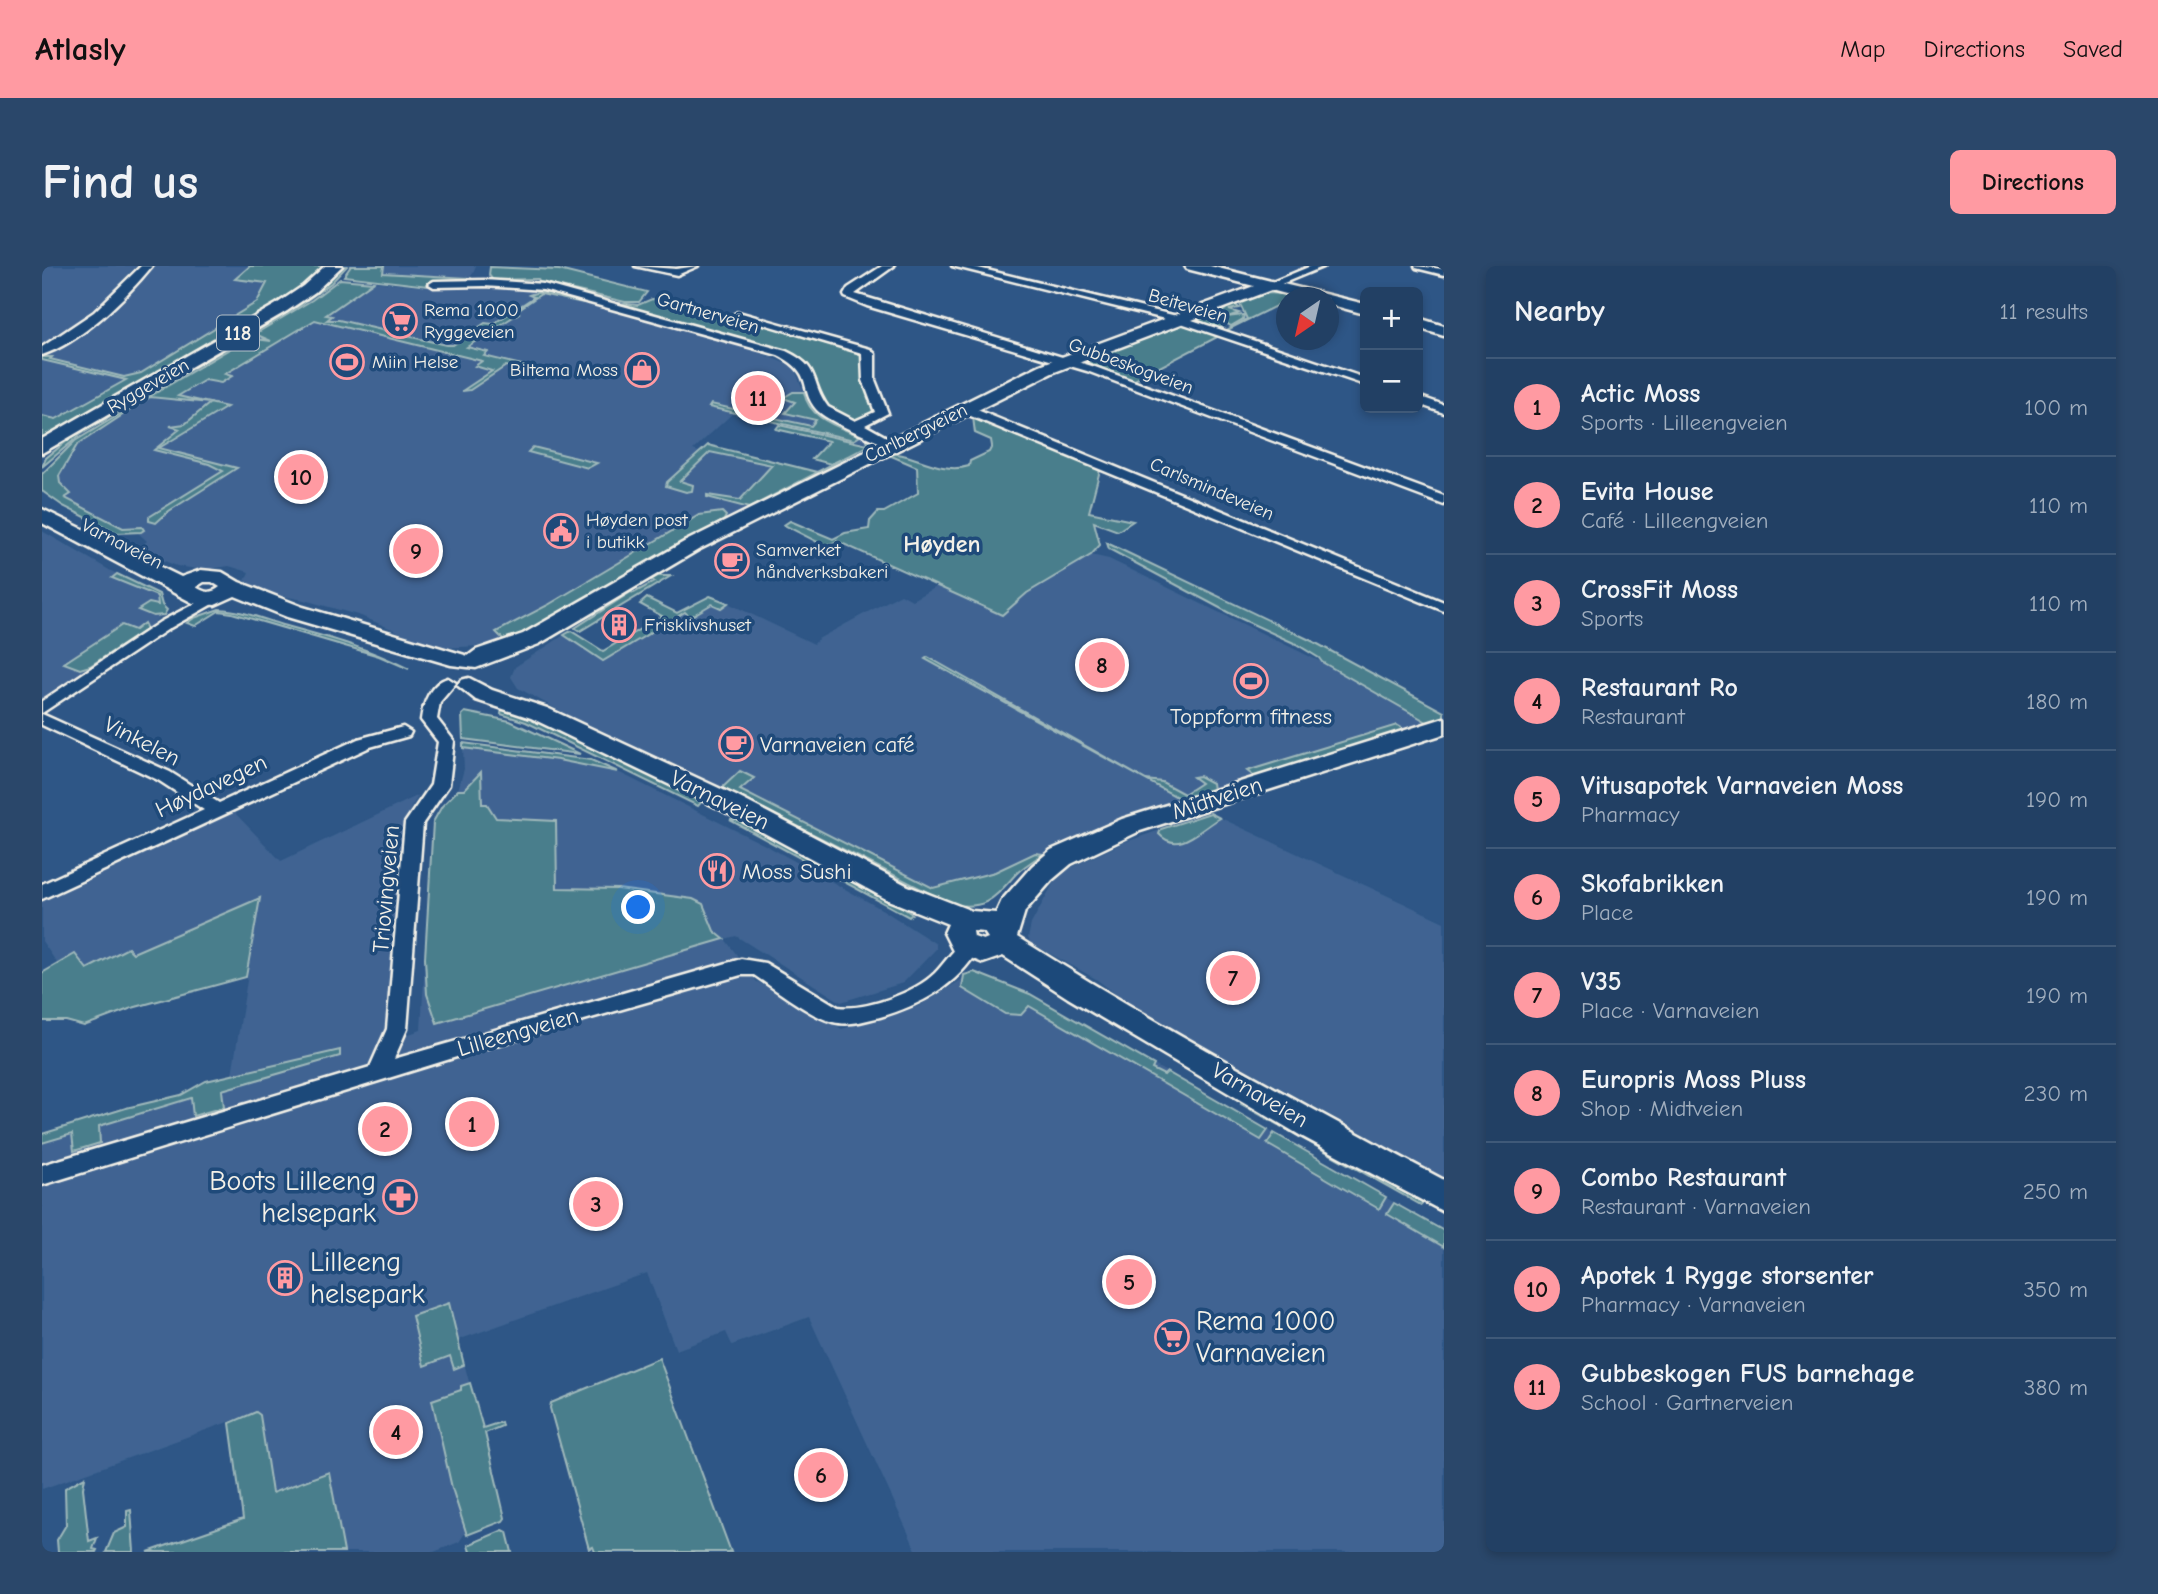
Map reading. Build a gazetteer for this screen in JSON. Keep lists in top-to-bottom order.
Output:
{
  "streets": {
    "main road": ["118", "Ryggeveien"],
    "street": [
      "Beiteveien",
      "Gartnerveien",
      "Gubbeskogveien",
      "Carlbergveien",
      "Carlsmindeveien",
      "Varnaveien",
      "Vinkelen",
      "Høydavegen",
      "Midtveien",
      "Triovingveien",
      "Lilleengveien"
    ]
  },
  "crossings": [
    ["Beiteveien", "Carlbergveien"],
    ["Gartnerveien", "Carlbergveien"],
    ["Gubbeskogveien", "Carlbergveien"],
    ["Carlbergveien", "Carlsmindeveien"],
    ["Carlbergveien", "Varnaveien"],
    ["Carlbergveien", "Triovingveien"],
    ["Varnaveien", "Midtveien"],
    ["Varnaveien", "Triovingveien"],
    ["Varnaveien", "Lilleengveien"],
    ["Vinkelen", "Høydavegen"],
    ["Midtveien", "Lilleengveien"],
    ["Triovingveien", "Lilleengveien"]
  ],
  "districts": ["Høyden"],
  "places": {
    "supermarket": ["Rema 1000 Ryggeveien", "Rema 1000 Varnaveien"],
    "sports": ["Miin Helse", "Toppform fitness"],
    "shop": ["Biltema Moss"],
    "public building": ["Høyden post i butikk"],
    "cafe": ["Samverket håndverksbakeri", "Varnaveien café"],
    "building": ["Frisklivshuset", "Lilleeng helsepark"],
    "restaurant": ["Moss Sushi"],
    "pharmacy": ["Boots Lilleeng helsepark"]
  },
  "north": "bottom left",
  "page": {
    "header": "Atlasly",
    "nav": ["Map", "Directions", "Saved"],
    "buttons": "Directions",
    "title": "Find us",
    "heading": ["Nearby", "11 results"],
    "map_buttons": ["+", "−"],
    "list": [
      {
        "mark": "1",
        "name": "Actic Moss",
        "note": "Sports · Lilleengveien",
        "value": "100 m"
      },
      {
        "mark": "2",
        "name": "Evita House",
        "note": "Café · Lilleengveien",
        "value": "110 m"
      },
      {
        "mark": "3",
        "name": "CrossFit Moss",
        "note": "Sports",
        "value": "110 m"
      },
      {
        "mark": "4",
        "name": "Restaurant Ro",
        "note": "Restaurant",
        "value": "180 m"
      },
      {
        "mark": "5",
        "name": "Vitusapotek Varnaveien Moss",
        "note": "Pharmacy",
        "value": "190 m"
      },
      {
        "mark": "6",
        "name": "Skofabrikken",
        "note": "Place",
        "value": "190 m"
      },
      {
        "mark": "7",
        "name": "V35",
        "note": "Place · Varnaveien",
        "value": "190 m"
      },
      {
        "mark": "8",
        "name": "Europris Moss Pluss",
        "note": "Shop · Midtveien",
        "value": "230 m"
      },
      {
        "mark": "9",
        "name": "Combo Restaurant",
        "note": "Restaurant · Varnaveien",
        "value": "250 m"
      },
      {
        "mark": "10",
        "name": "Apotek 1 Rygge storsenter",
        "note": "Pharmacy · Varnaveien",
        "value": "350 m"
      },
      {
        "mark": "11",
        "name": "Gubbeskogen FUS barnehage",
        "note": "School · Gartnerveien",
        "value": "380 m"
      }
    ],
    "pins": [
      "11",
      "10",
      "9",
      "8",
      "7",
      "1",
      "2",
      "3",
      "5",
      "4",
      "6"
    ]
  }
}
